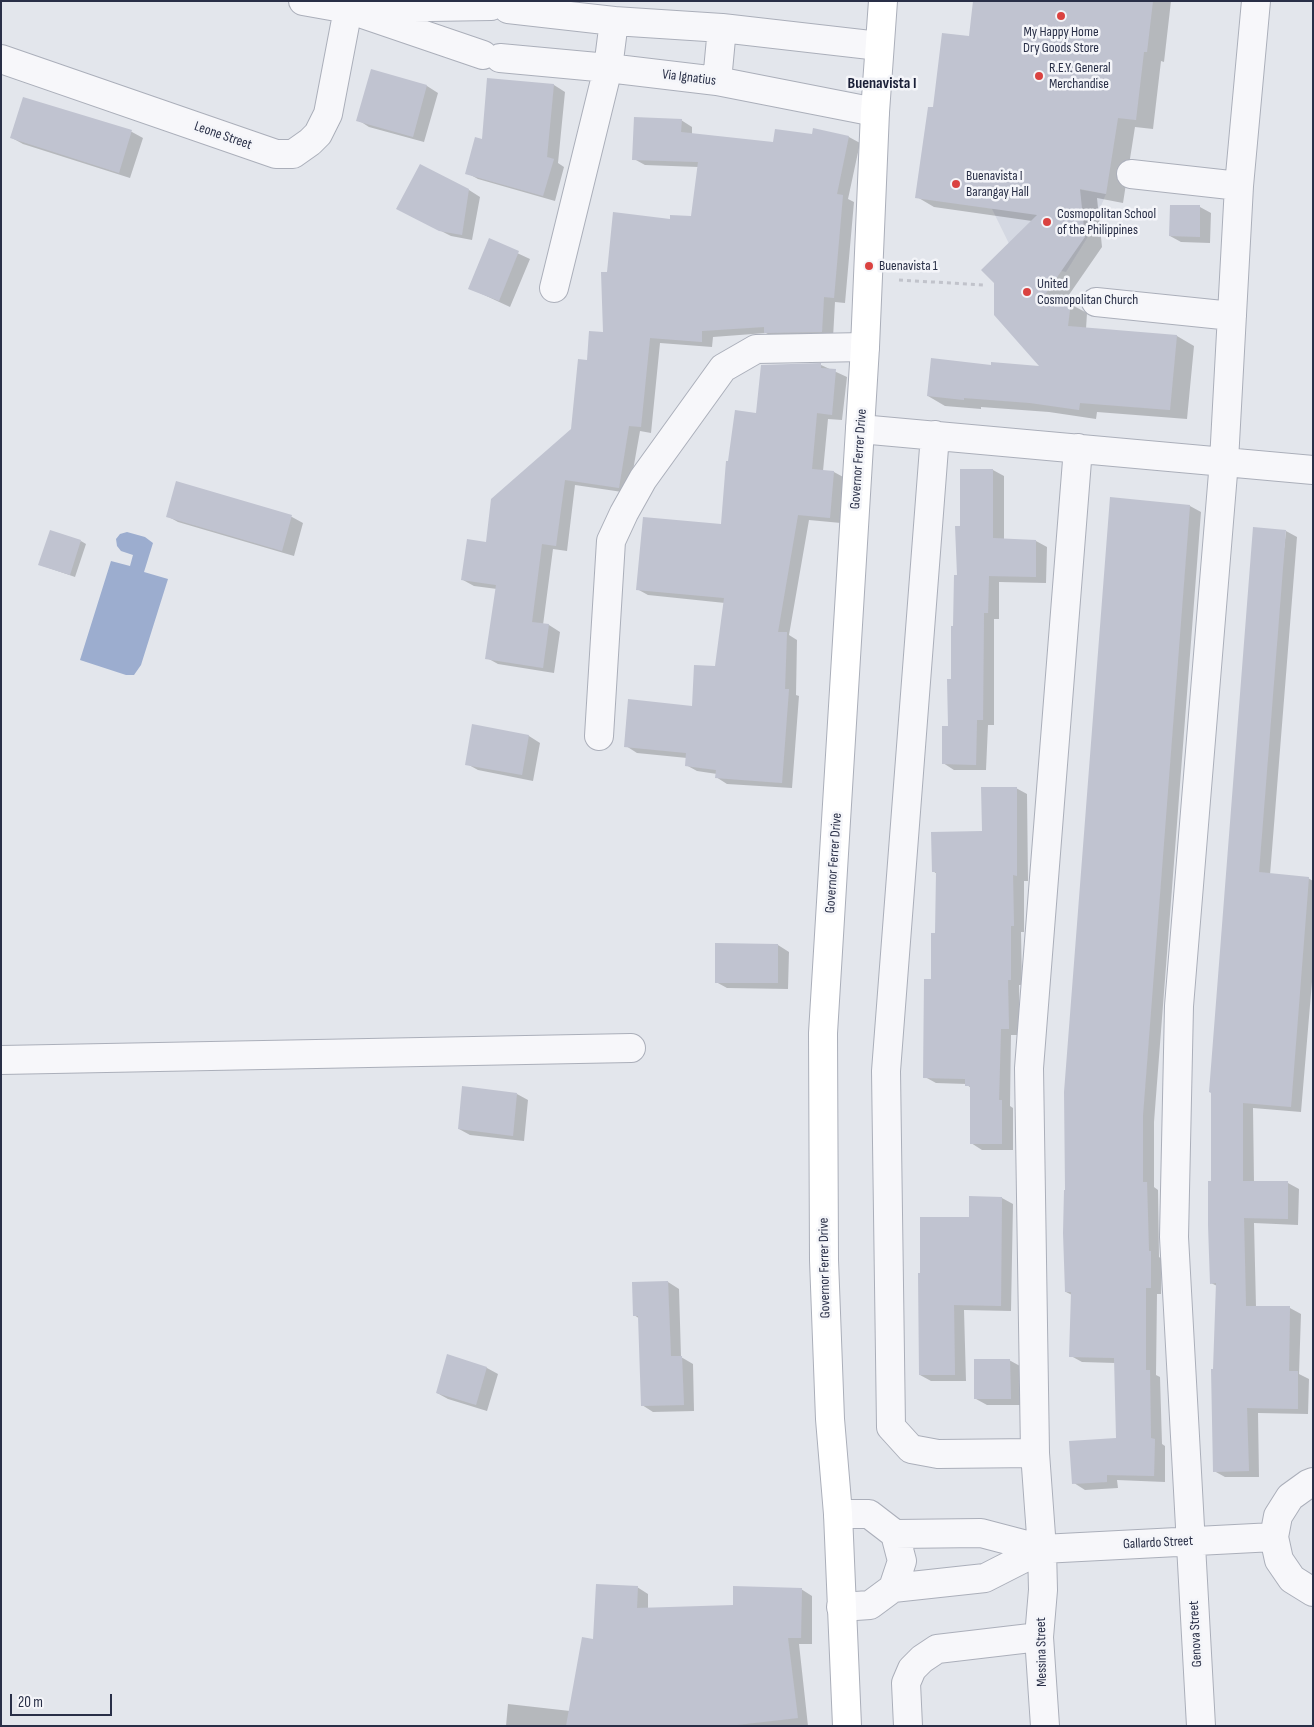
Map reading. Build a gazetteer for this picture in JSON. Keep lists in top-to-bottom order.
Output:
{
  "streets": {
    "main road": ["Governor Ferrer Drive"],
    "street": [
      "Via Ignatius",
      "Leone Street",
      "Gallardo Street",
      "Genova Street",
      "Messina Street"
    ]
  },
  "crossings": [
    ["Via Ignatius", "Leone Street"],
    ["Via Ignatius", "Governor Ferrer Drive"],
    ["Gallardo Street", "Genova Street"],
    ["Gallardo Street", "Messina Street"]
  ],
  "districts": ["Buenavista I"],
  "places": [
    "My Happy Home Dry Goods Store",
    "R.E.Y. General Merchandise",
    "Buenavista I Barangay Hall",
    "Cosmopolitan School of the Philippines",
    "Buenavista 1",
    "United Cosmopolitan Church"
  ],
  "scale_bar": "20 m"
}
